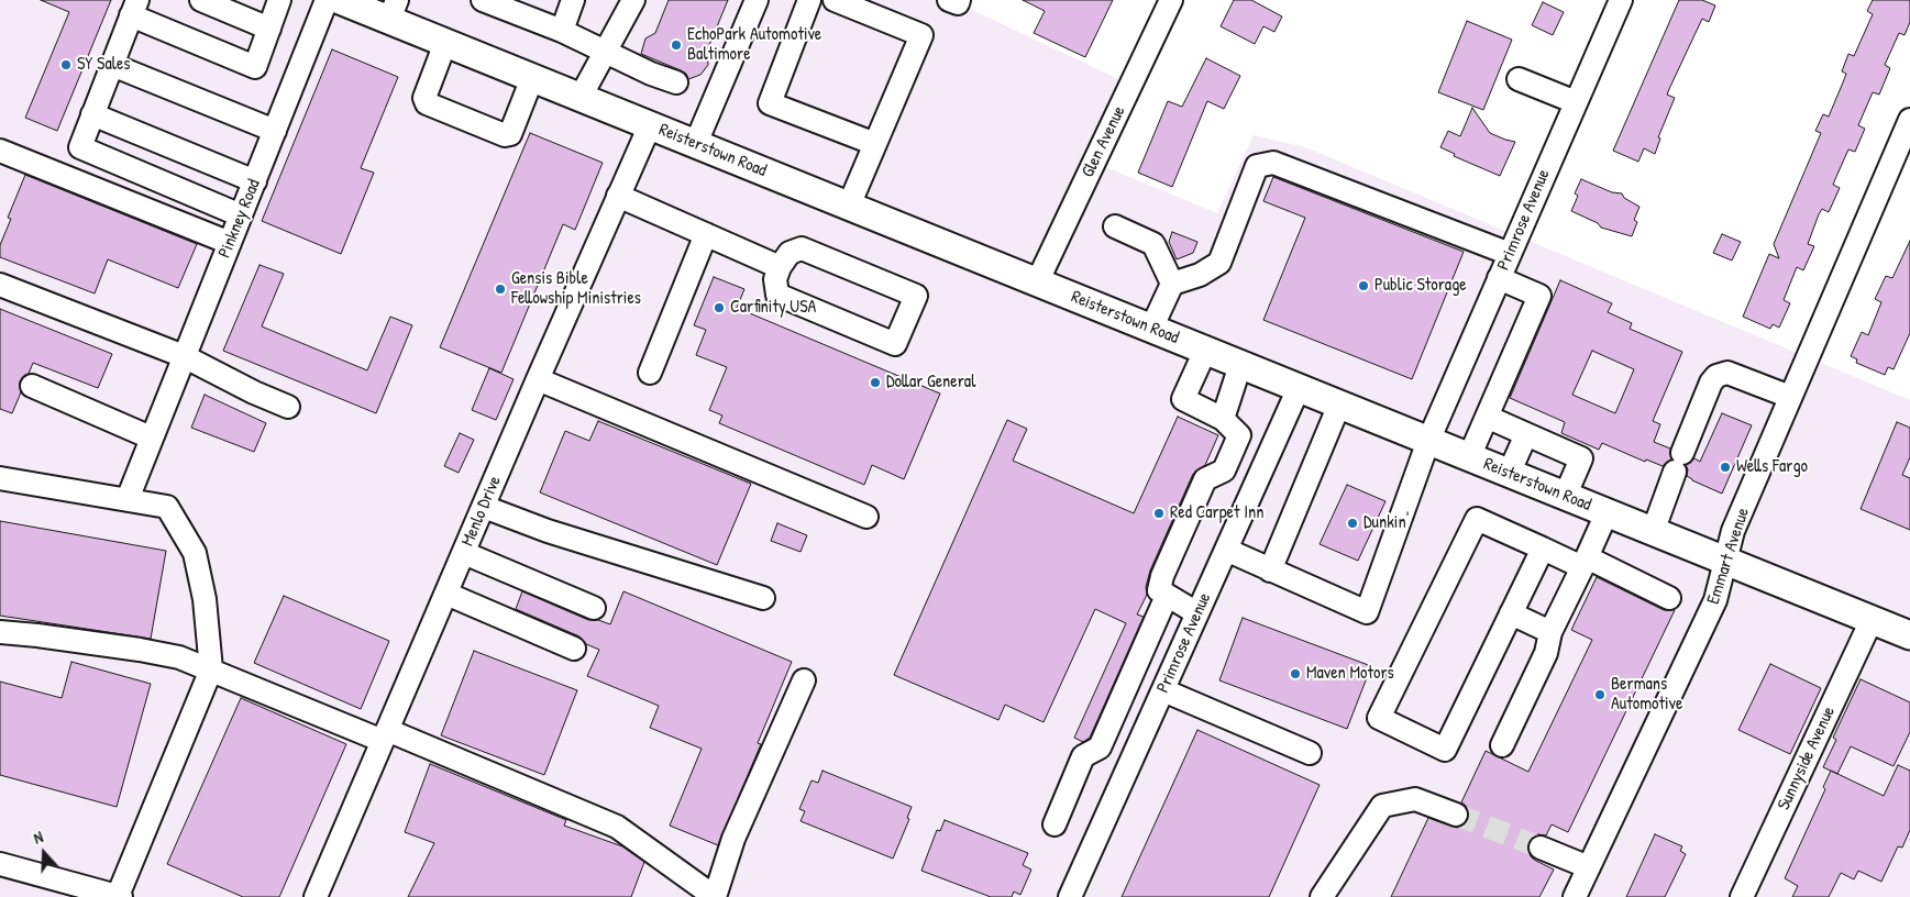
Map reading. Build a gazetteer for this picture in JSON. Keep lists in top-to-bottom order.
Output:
{
  "streets": {
    "main road": ["Reisterstown Road"],
    "street": [
      "Glen Avenue",
      "Pinkney Road",
      "Primrose Avenue",
      "Menlo Drive",
      "Emmart Avenue",
      "Sunnyside Avenue"
    ]
  },
  "crossings": [
    ["Glen Avenue", "Reisterstown Road"],
    ["Reisterstown Road", "Primrose Avenue"],
    ["Reisterstown Road", "Menlo Drive"],
    ["Reisterstown Road", "Emmart Avenue"],
    ["Reisterstown Road", "Sunnyside Avenue"]
  ],
  "places": [
    "EchoPark Automotive Baltimore",
    "SY Sales",
    "Public Storage",
    "Gensis Bible Fellowship Ministries",
    "Carfinity USA",
    "Dollar General",
    "Wells Fargo",
    "Red Carpet Inn",
    "Dunkin'",
    "Maven Motors",
    "Bermans Automotive"
  ],
  "north": "top"
}
